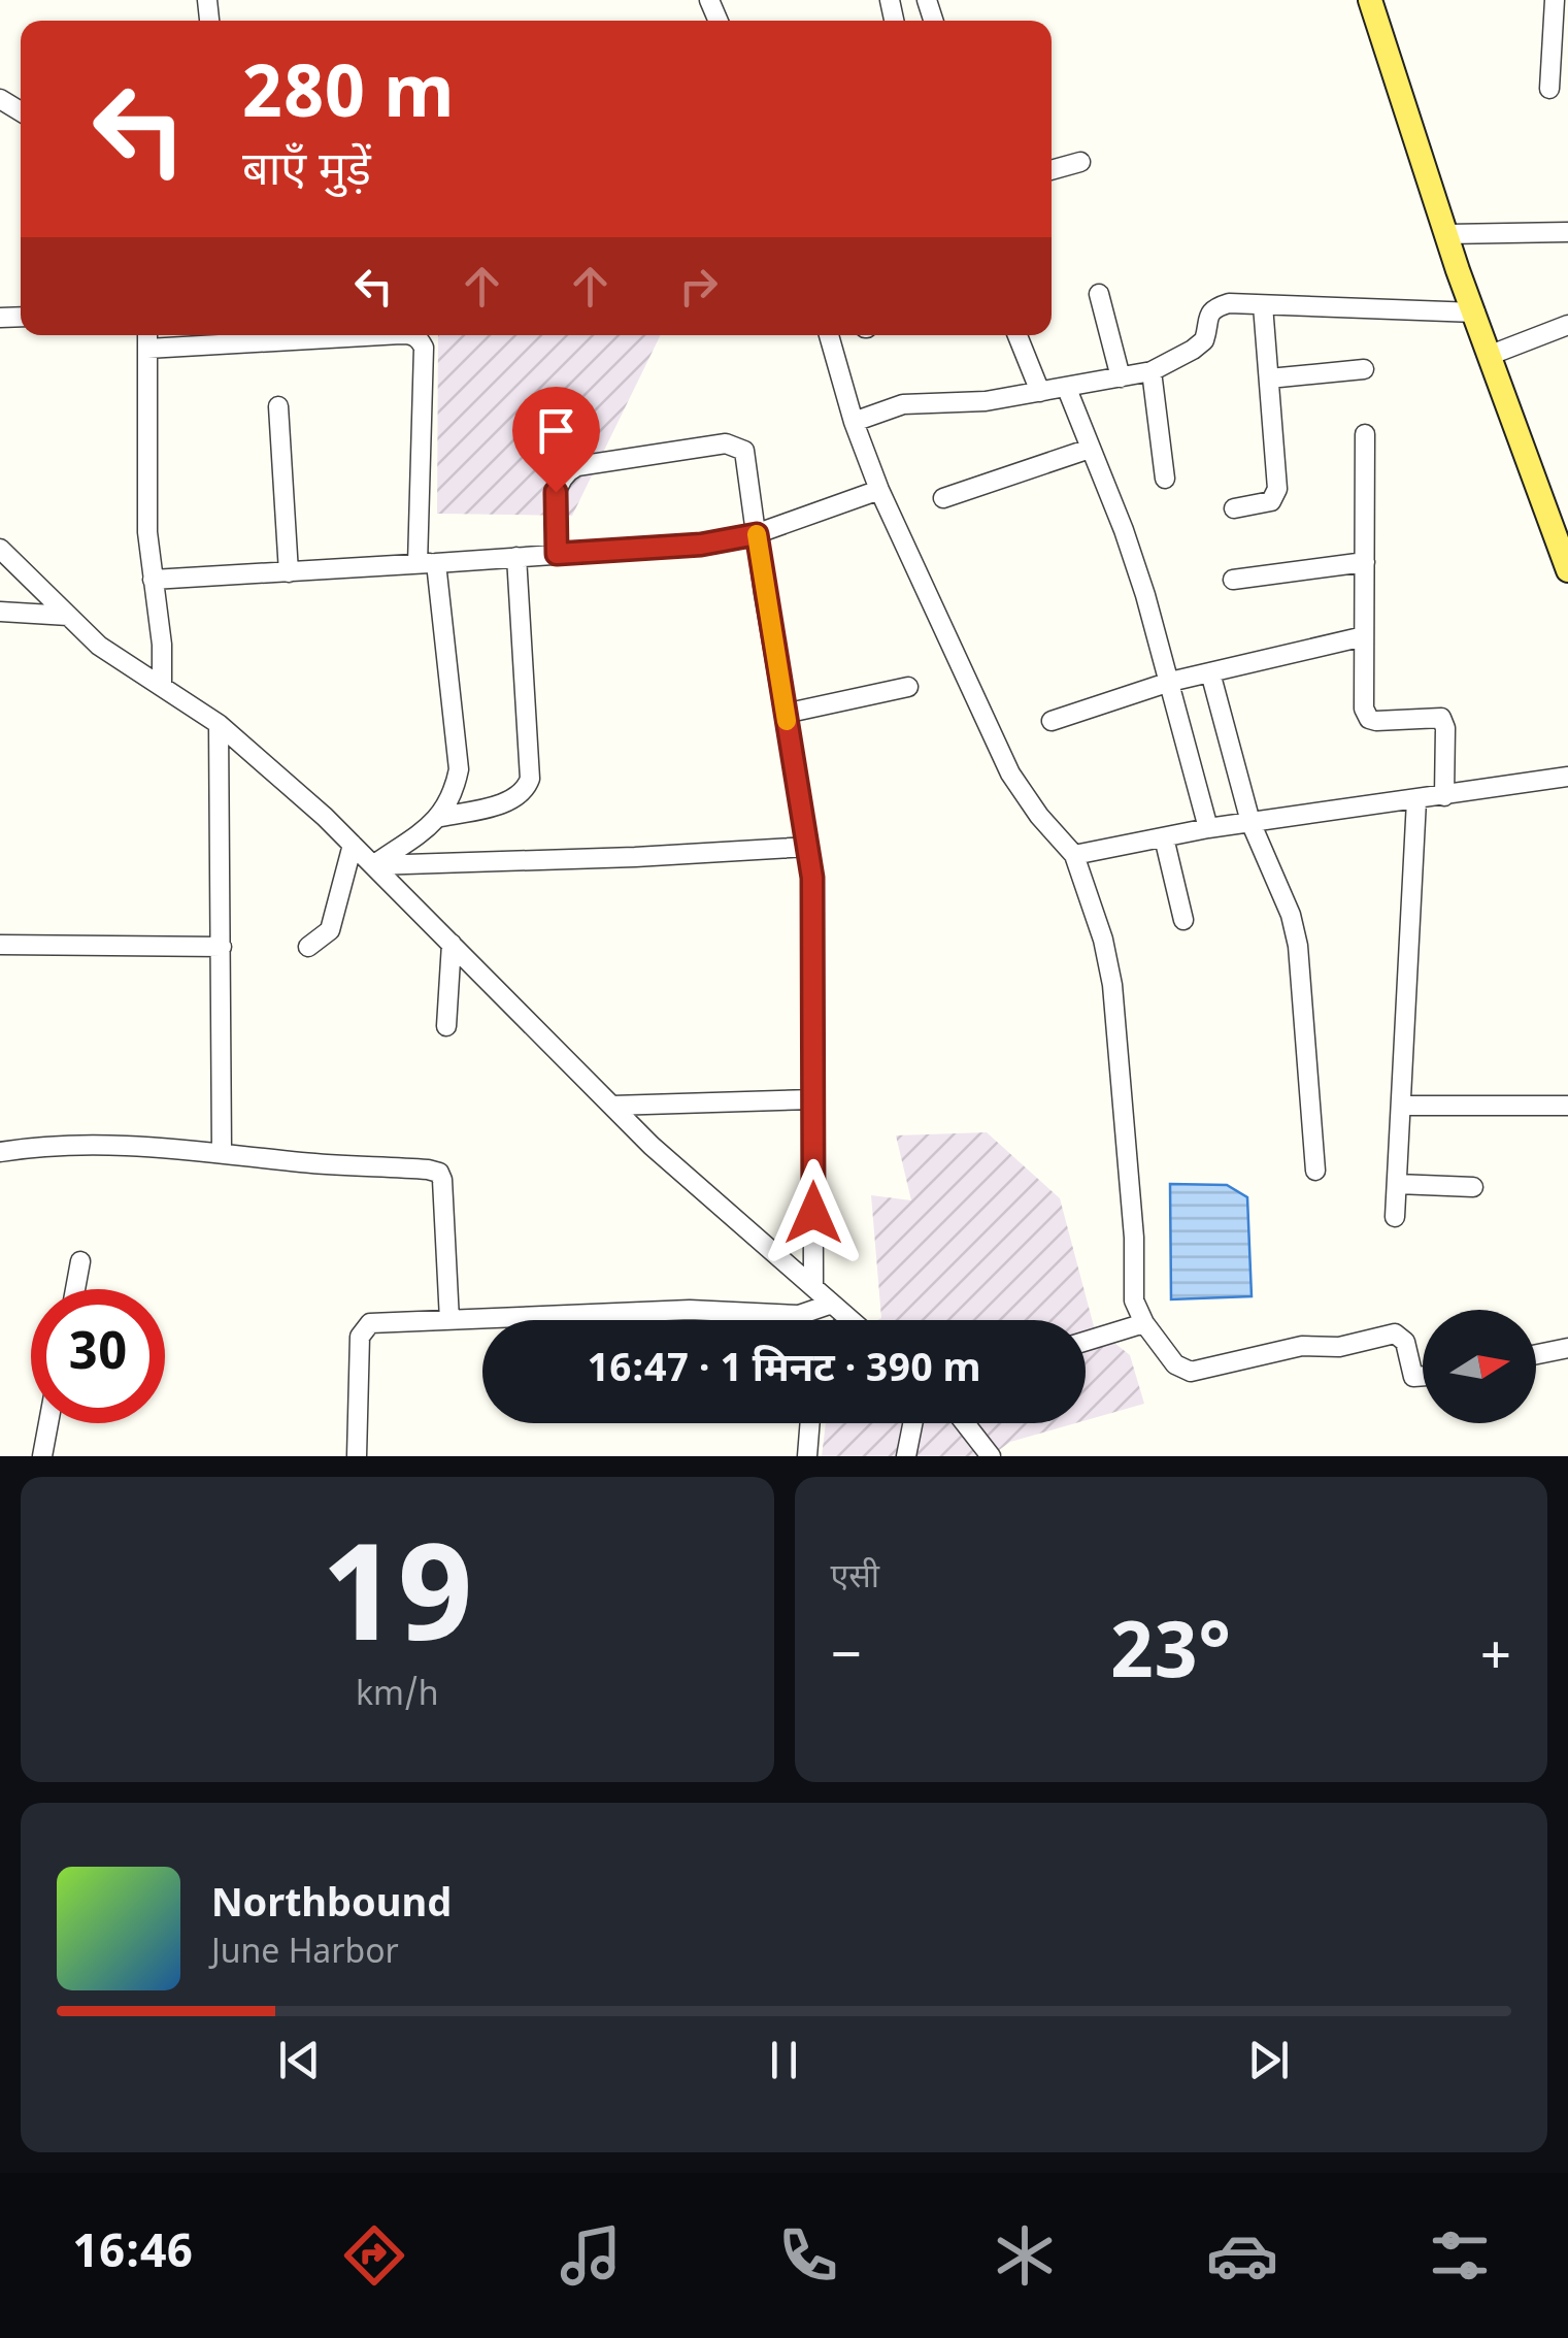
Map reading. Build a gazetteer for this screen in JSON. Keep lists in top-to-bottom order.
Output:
{
  "north": "right",
  "page": {
    "turn": ["280 m", "बाएँ मुड़ें"],
    "limit": "30",
    "trip": "16:47 · 1 मिनट · 390 m",
    "tile": [
      ["19", "km/h"],
      "एसी"
    ],
    "heat": ["−", "23°", "+"],
    "song": ["Northbound", "June Harbor"],
    "tabs": "16:46"
  }
}
